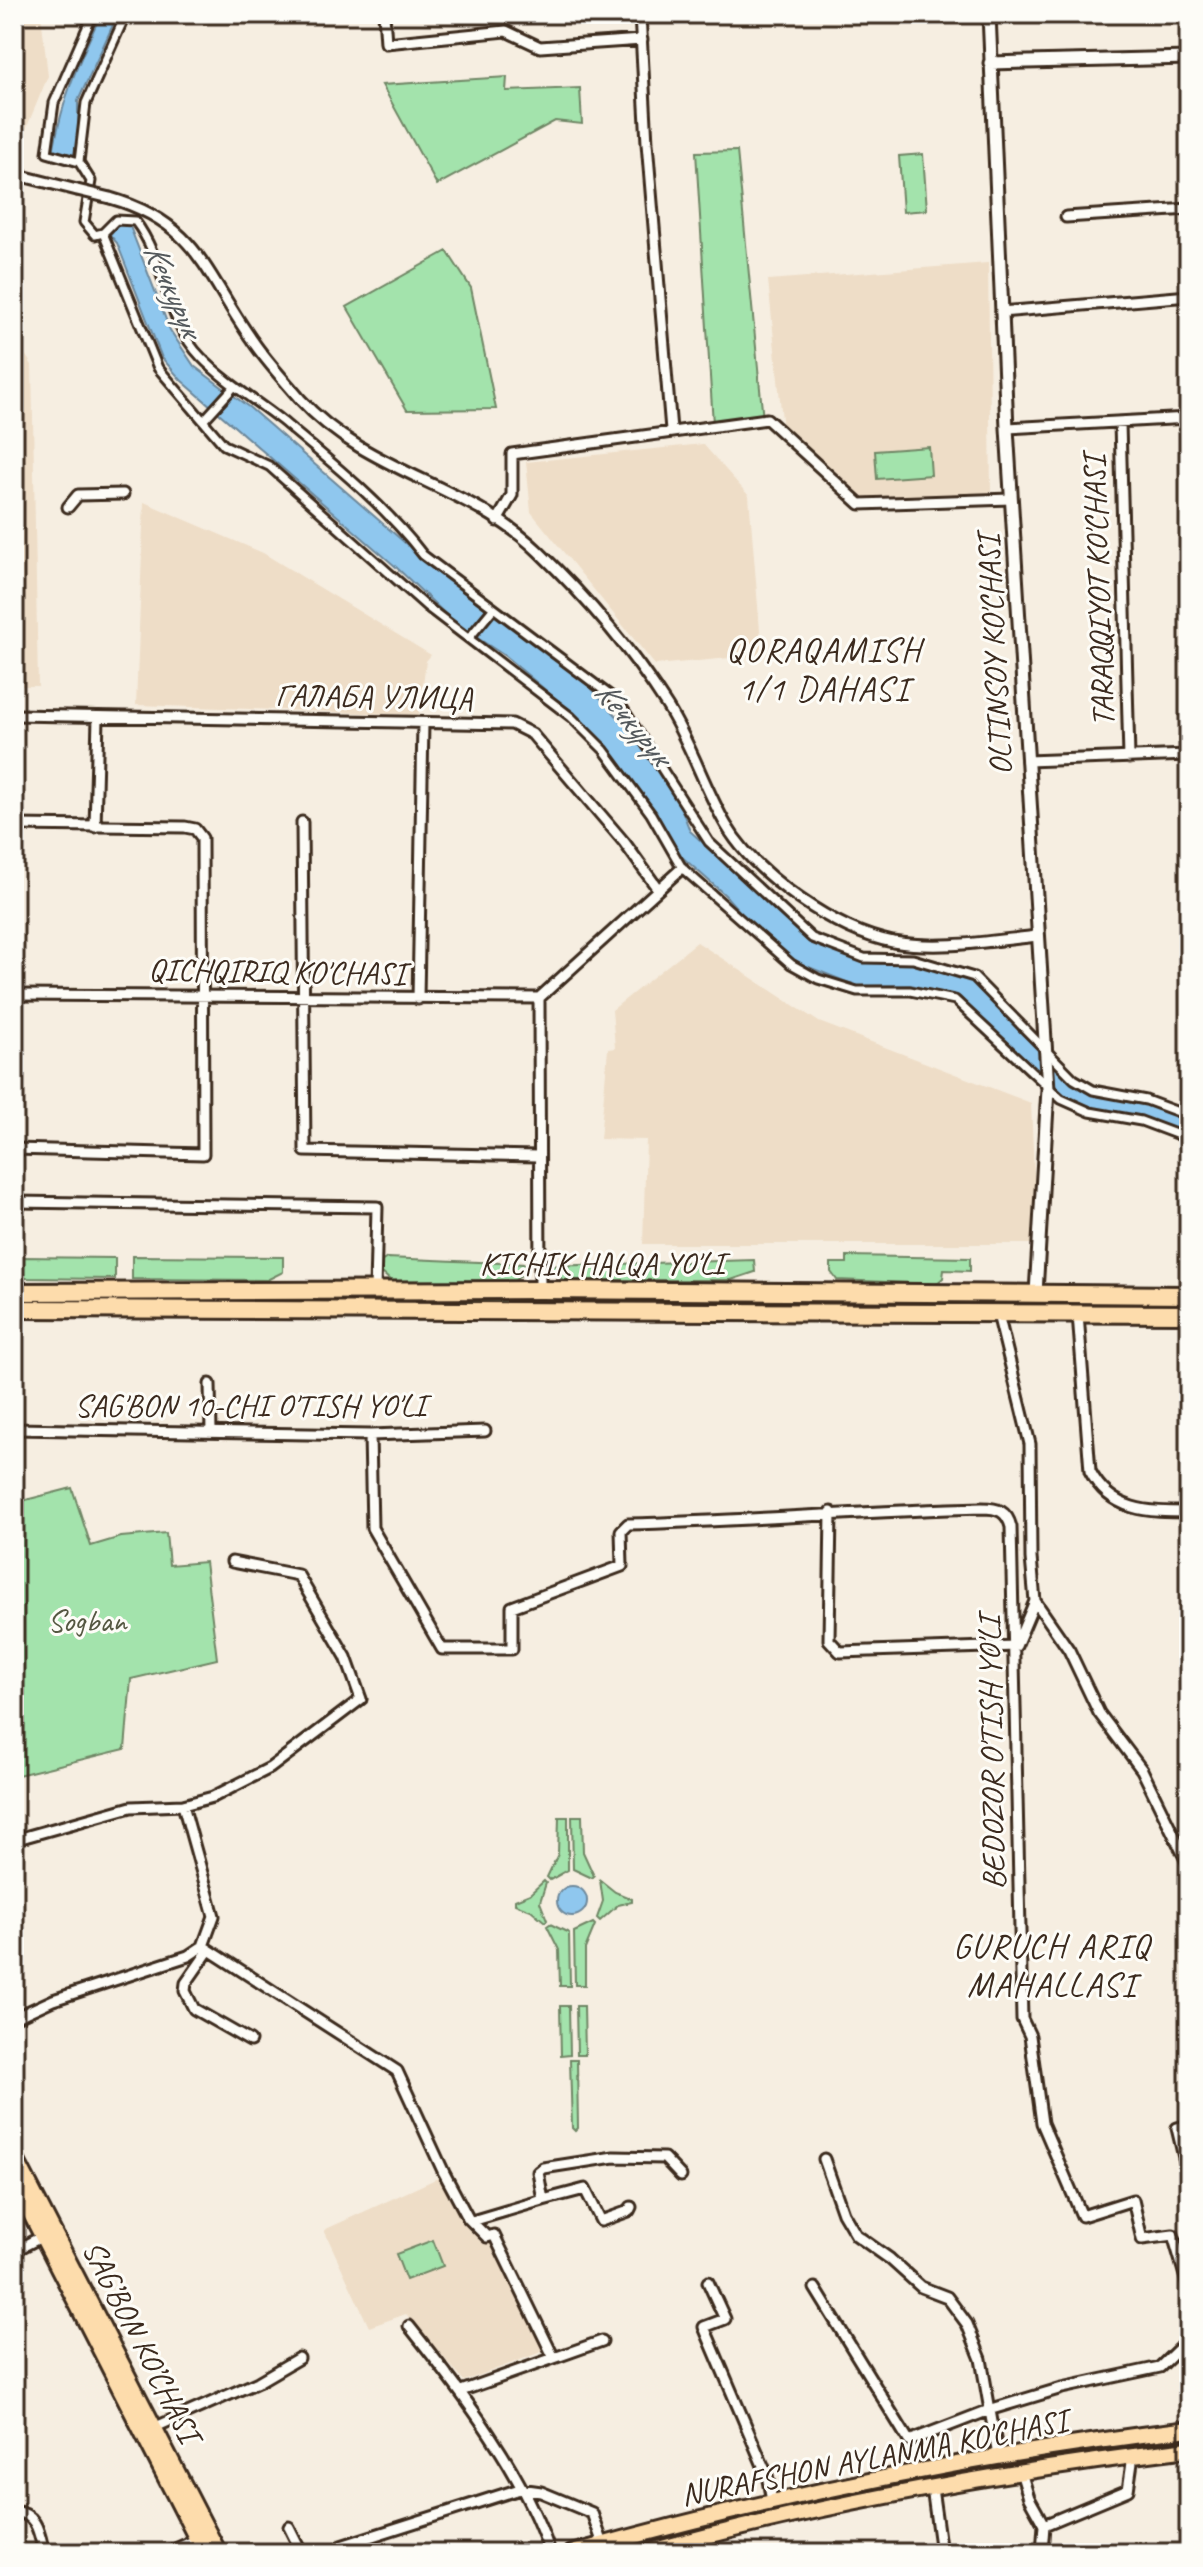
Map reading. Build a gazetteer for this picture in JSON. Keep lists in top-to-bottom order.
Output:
{
  "streets": {
    "highway": ["KICHIK HALQA YO'LI"],
    "main road": ["SAG’BON KO’CHASI", "NURAFSHON AYLANMA KO'CHASI"],
    "street": [
      "TARAQQIYOT KO'CHASI",
      "OLTINSOY KO'CHASI",
      "ГАЛАБА УЛИЦА",
      "QICHQIRIQ KO'CHASI",
      "SAG'BON 10-CHI O'TISH YO'LI",
      "BEDOZOR O'TISH YO'LI"
    ]
  },
  "crossings": [
    ["TARAQQIYOT KO'CHASI", "OLTINSOY KO'CHASI"],
    ["OLTINSOY KO'CHASI", "KICHIK HALQA YO'LI"]
  ],
  "districts": ["QORAQAMISH 1/1 DAHASI", "GURUCH ARIQ MAHALLASI"],
  "water": ["Кечкурук"],
  "parks": ["Sogban"]
}
